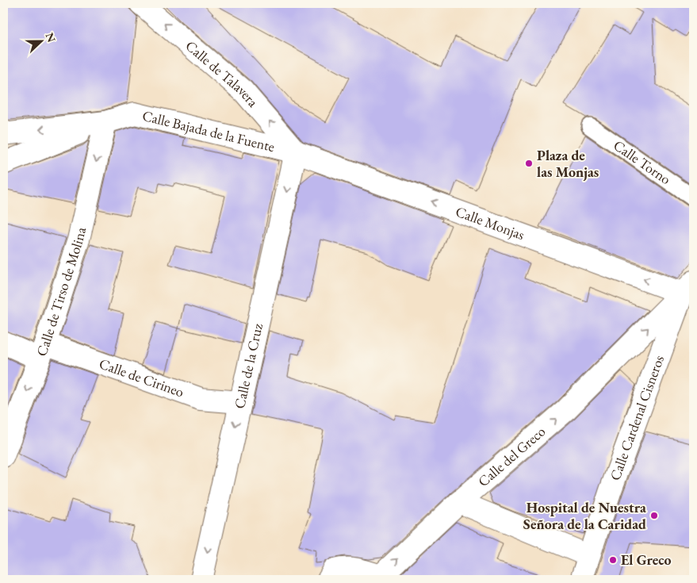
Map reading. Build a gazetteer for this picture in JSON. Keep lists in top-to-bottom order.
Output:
{
  "streets": {
    "street": [
      "Calle de Talavera",
      "Calle Bajada de la Fuente",
      "Calle Torno",
      "Calle Monjas",
      "Calle de Tirso de Molina",
      "Calle de la Cruz",
      "Calle de Cirineo",
      "Calle Cardenal Cisneros",
      "Calle del Greco"
    ]
  },
  "crossings": [
    ["Calle de Talavera", "Calle Bajada de la Fuente"],
    ["Calle de Talavera", "Calle Monjas"],
    ["Calle de Talavera", "Calle de la Cruz"],
    ["Calle Bajada de la Fuente", "Calle Monjas"],
    ["Calle Bajada de la Fuente", "Calle de Tirso de Molina"],
    ["Calle Bajada de la Fuente", "Calle de la Cruz"],
    ["Calle Monjas", "Calle de la Cruz"],
    ["Calle Monjas", "Calle Cardenal Cisneros"],
    ["Calle Monjas", "Calle del Greco"],
    ["Calle de Tirso de Molina", "Calle de Cirineo"],
    ["Calle de la Cruz", "Calle de Cirineo"],
    ["Calle Cardenal Cisneros", "Calle del Greco"]
  ],
  "one_way": [
    "Calle de Talavera",
    "Calle Monjas",
    "Calle de Tirso de Molina",
    "Calle de la Cruz",
    "Calle del Greco"
  ],
  "places": ["Plaza de las Monjas", "Hospital de Nuestra Señora de la Caridad", "El Greco"],
  "north": "right"
}
